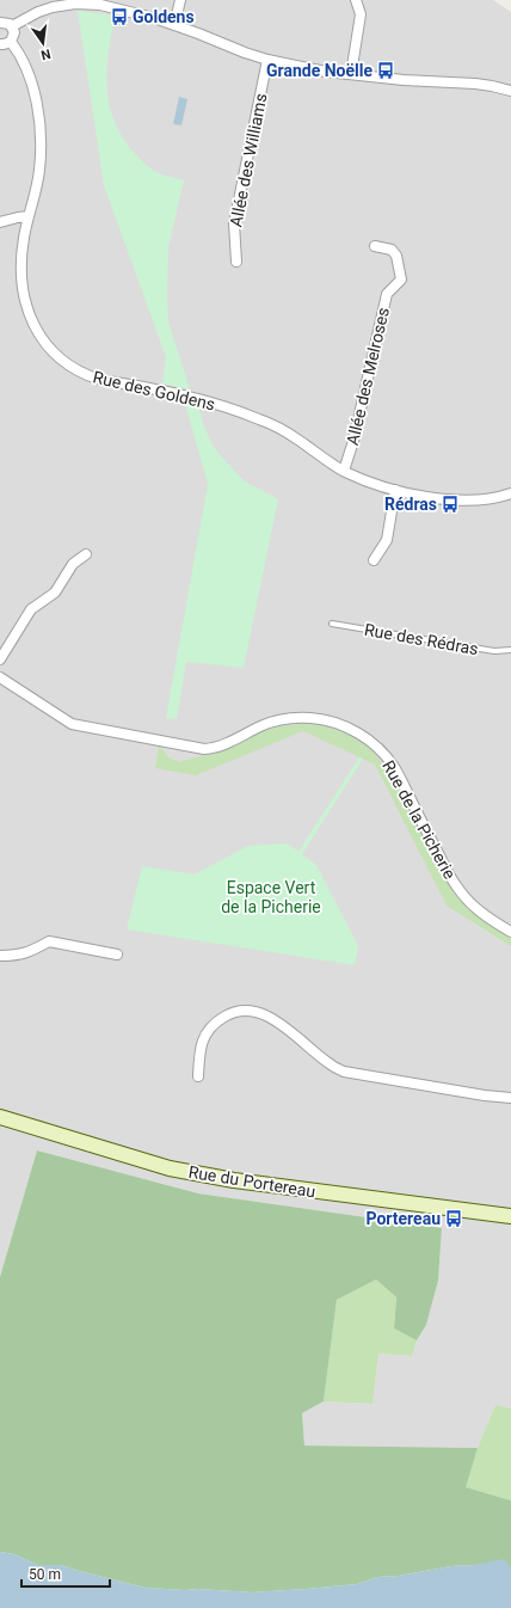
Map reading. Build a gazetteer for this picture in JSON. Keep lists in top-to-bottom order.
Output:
{
  "streets": {
    "street": [
      "Allée des Williams",
      "Allée des Melroses",
      "Rue des Goldens",
      "Rue de la Picherie",
      "Rue du Portereau"
    ],
    "lane": ["Rue des Rédras"]
  },
  "crossings": [
    ["Allée des Melroses", "Rue des Goldens"]
  ],
  "parks": ["Espace Vert de la Picherie"],
  "places": {
    "bus stop": [
      "Goldens",
      "Grande Noëlle",
      "Rédras",
      "Portereau"
    ]
  },
  "scale_bar": "50 m",
  "north": "bottom"
}
